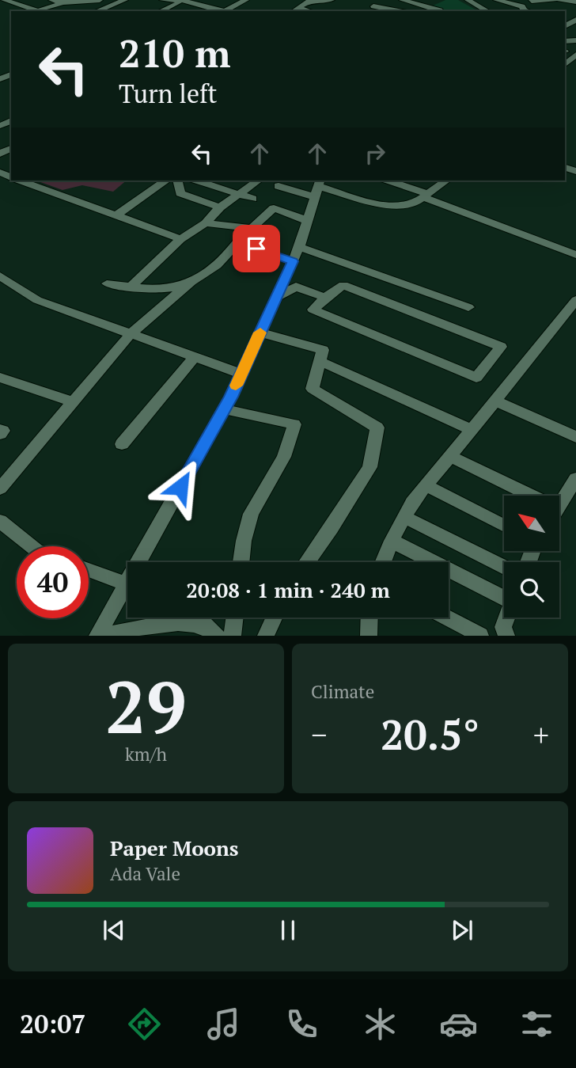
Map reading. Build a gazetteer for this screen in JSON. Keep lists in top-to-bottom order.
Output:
{
  "north": "top left",
  "page": {
    "turn": ["210 m", "Turn left"],
    "limit": "40",
    "trip": "20:08 · 1 min · 240 m",
    "tile": [
      ["29", "km/h"],
      "Climate"
    ],
    "heat": ["−", "20.5°", "+"],
    "song": ["Paper Moons", "Ada Vale"],
    "tabs": "20:07"
  }
}
